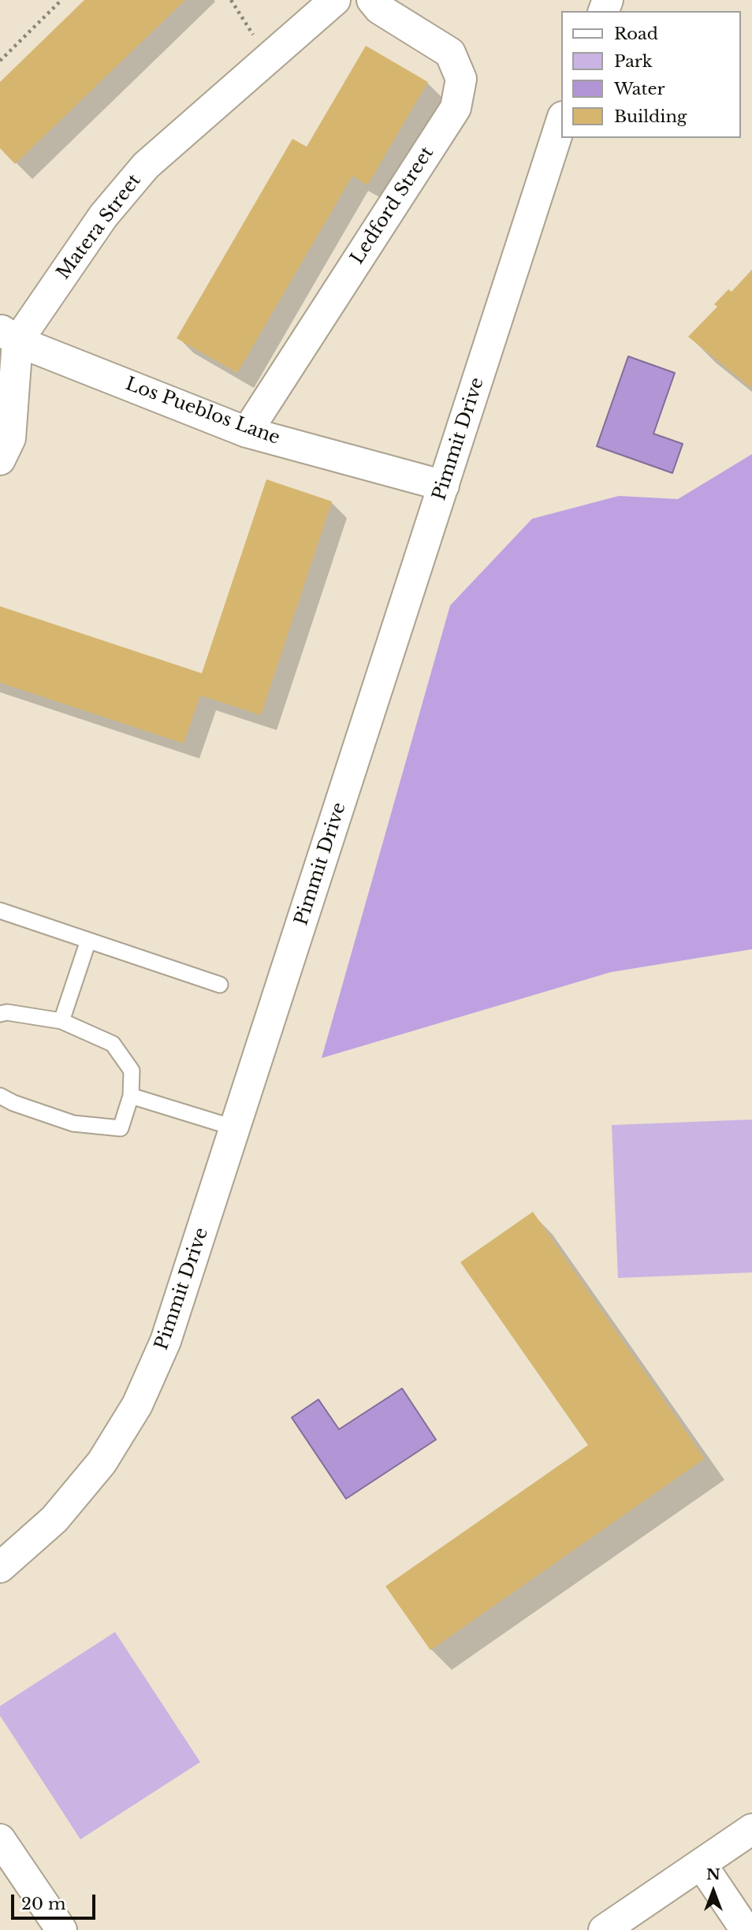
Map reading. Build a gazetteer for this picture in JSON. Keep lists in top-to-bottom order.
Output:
{
  "streets": {
    "street": [
      "Ledford Street",
      "Matera Street",
      "Los Pueblos Lane",
      "Pimmit Drive"
    ]
  },
  "crossings": [
    ["Ledford Street", "Los Pueblos Lane"],
    ["Matera Street", "Los Pueblos Lane"],
    ["Los Pueblos Lane", "Pimmit Drive"]
  ],
  "legend": [
    "Road",
    "Park",
    "Water",
    "Building"
  ],
  "scale_bar": "20 m",
  "north": "top"
}
